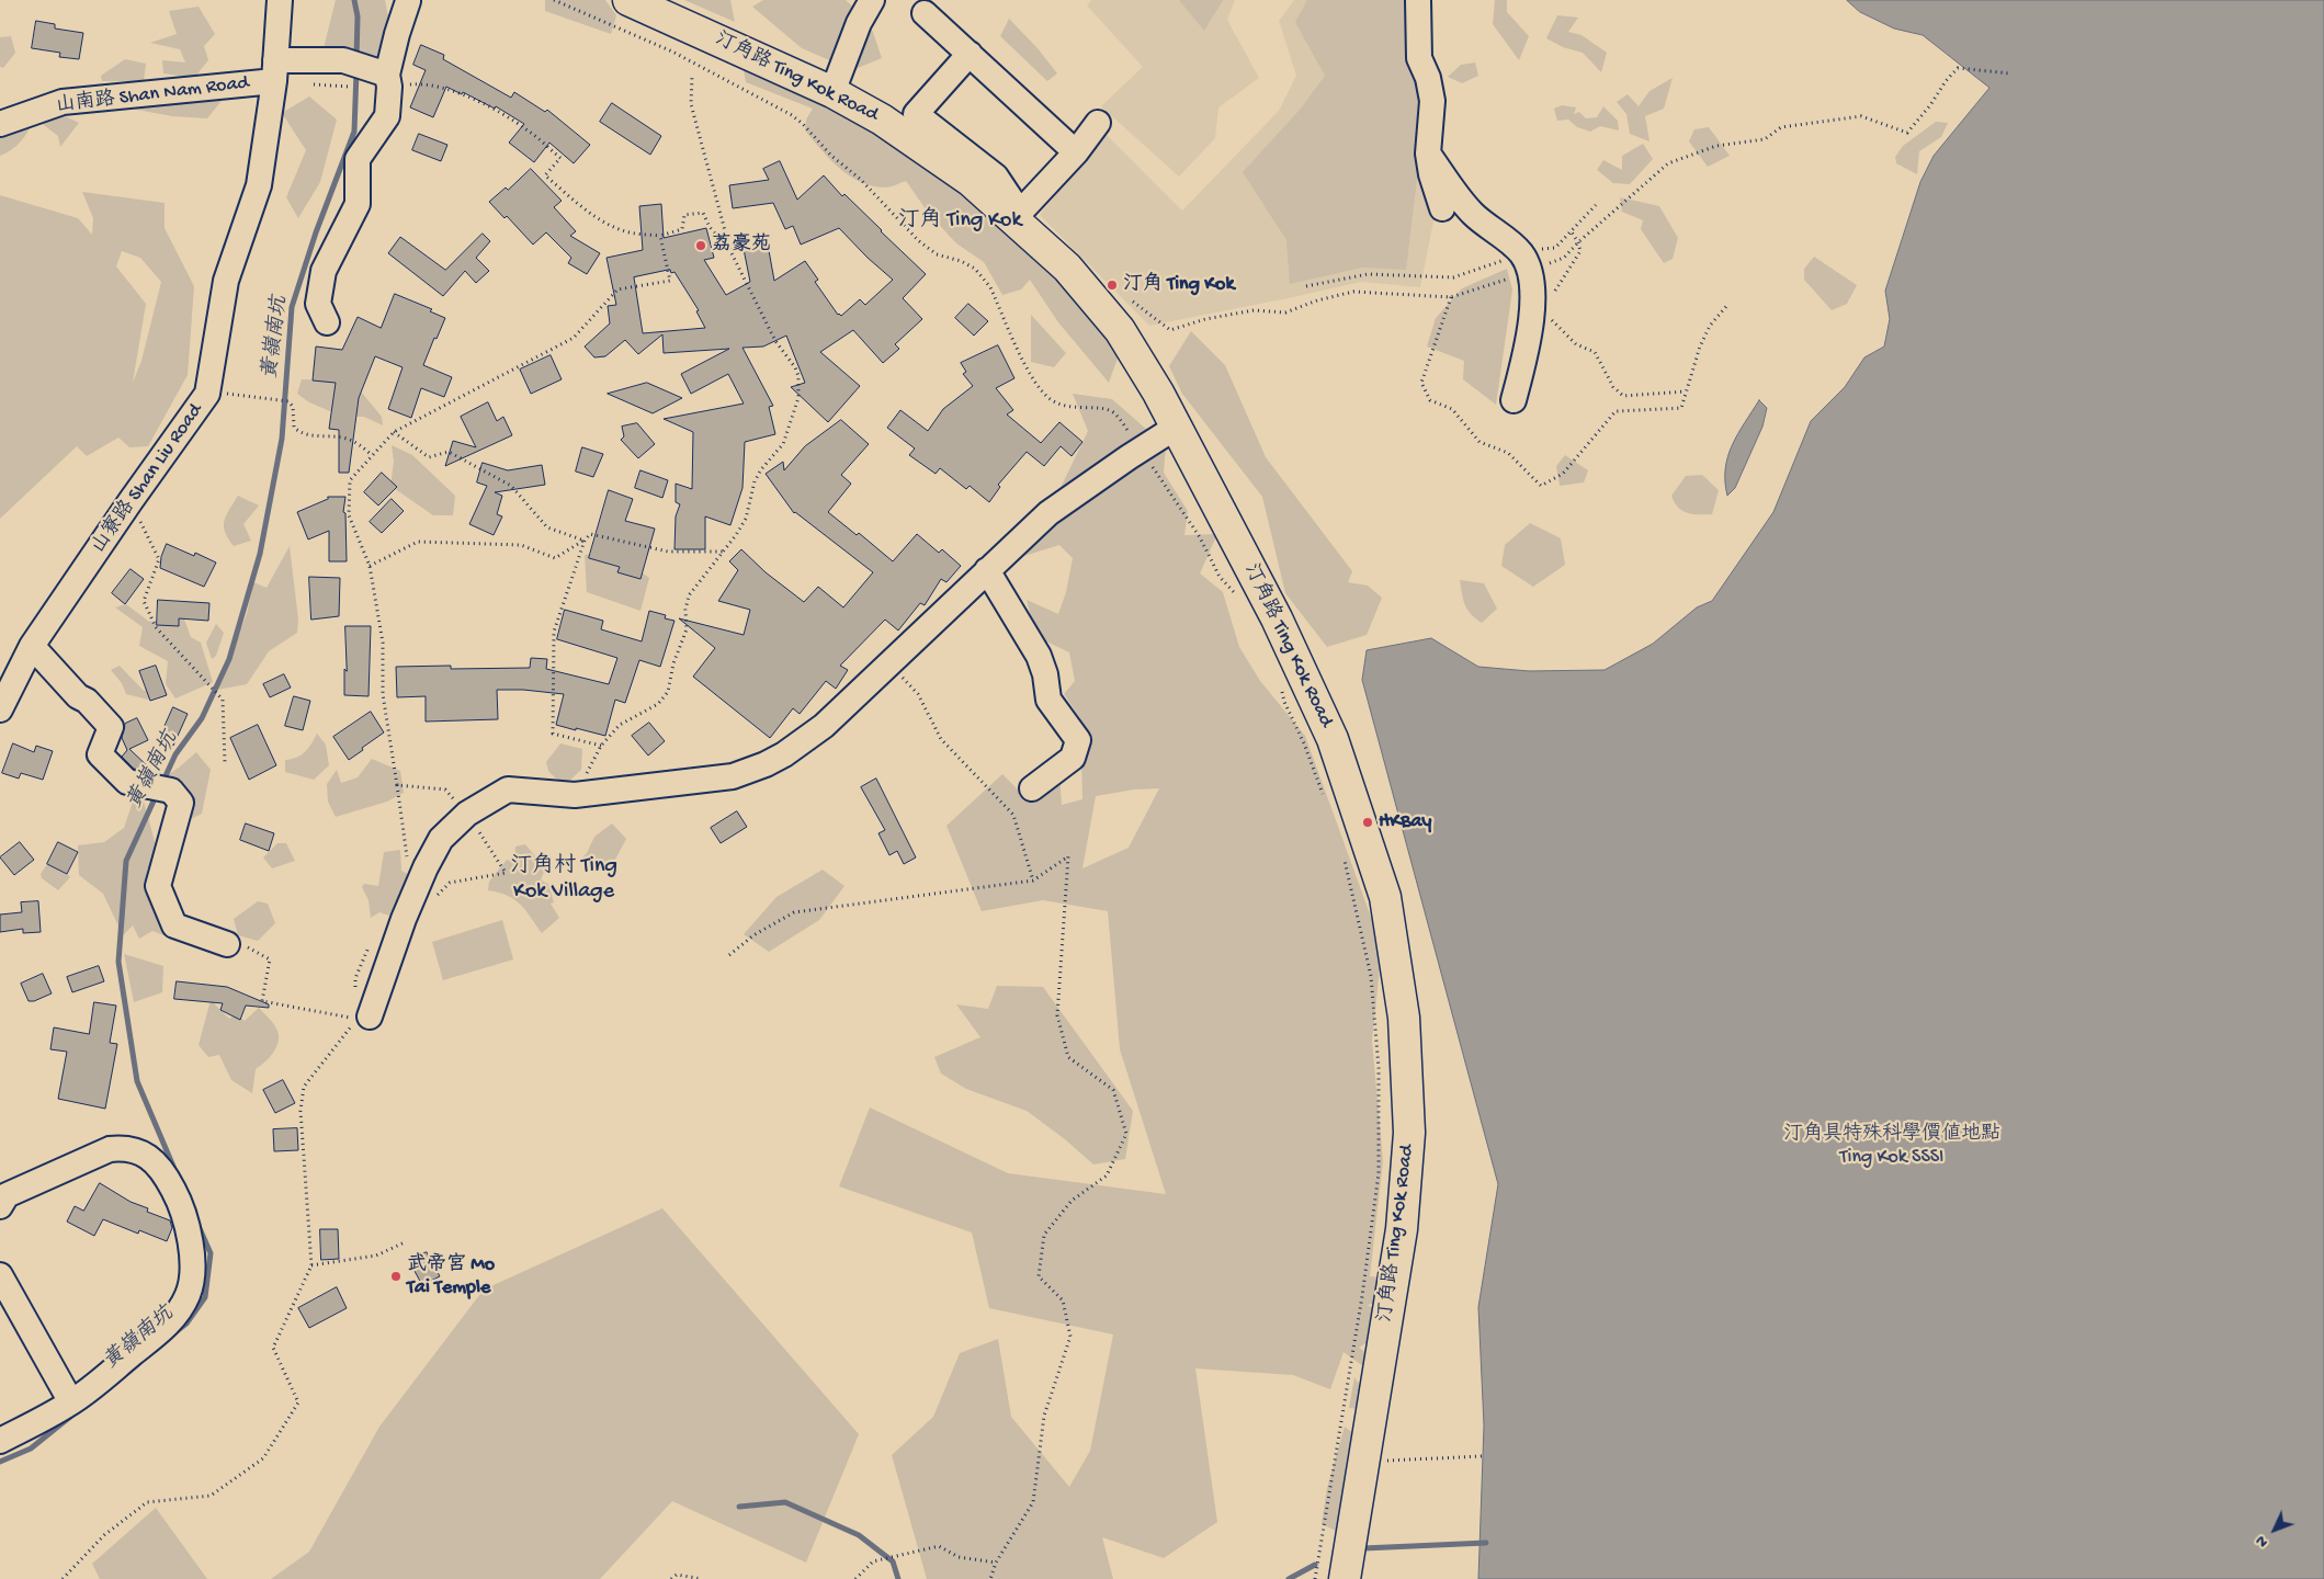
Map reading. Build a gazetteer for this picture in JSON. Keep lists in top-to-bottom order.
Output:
{
  "streets": {
    "main road": ["汀角路 Ting Kok Road"],
    "street": ["山南路 Shan Nam Road", "山寮路 Shan Liu Road"]
  },
  "crossings": [
    ["山南路 Shan Nam Road", "山寮路 Shan Liu Road"]
  ],
  "districts": ["汀角 Ting Kok", "汀角村 Ting Kok Village"],
  "water": ["黃嶺南坑"],
  "parks": ["汀角具特殊科學價值地點 Ting Kok SSSI"],
  "places": [
    "荔豪苑",
    "汀角 Ting Kok",
    "HKBay",
    "武帝宮 Mo Tai Temple"
  ],
  "north": "bottom left"
}
